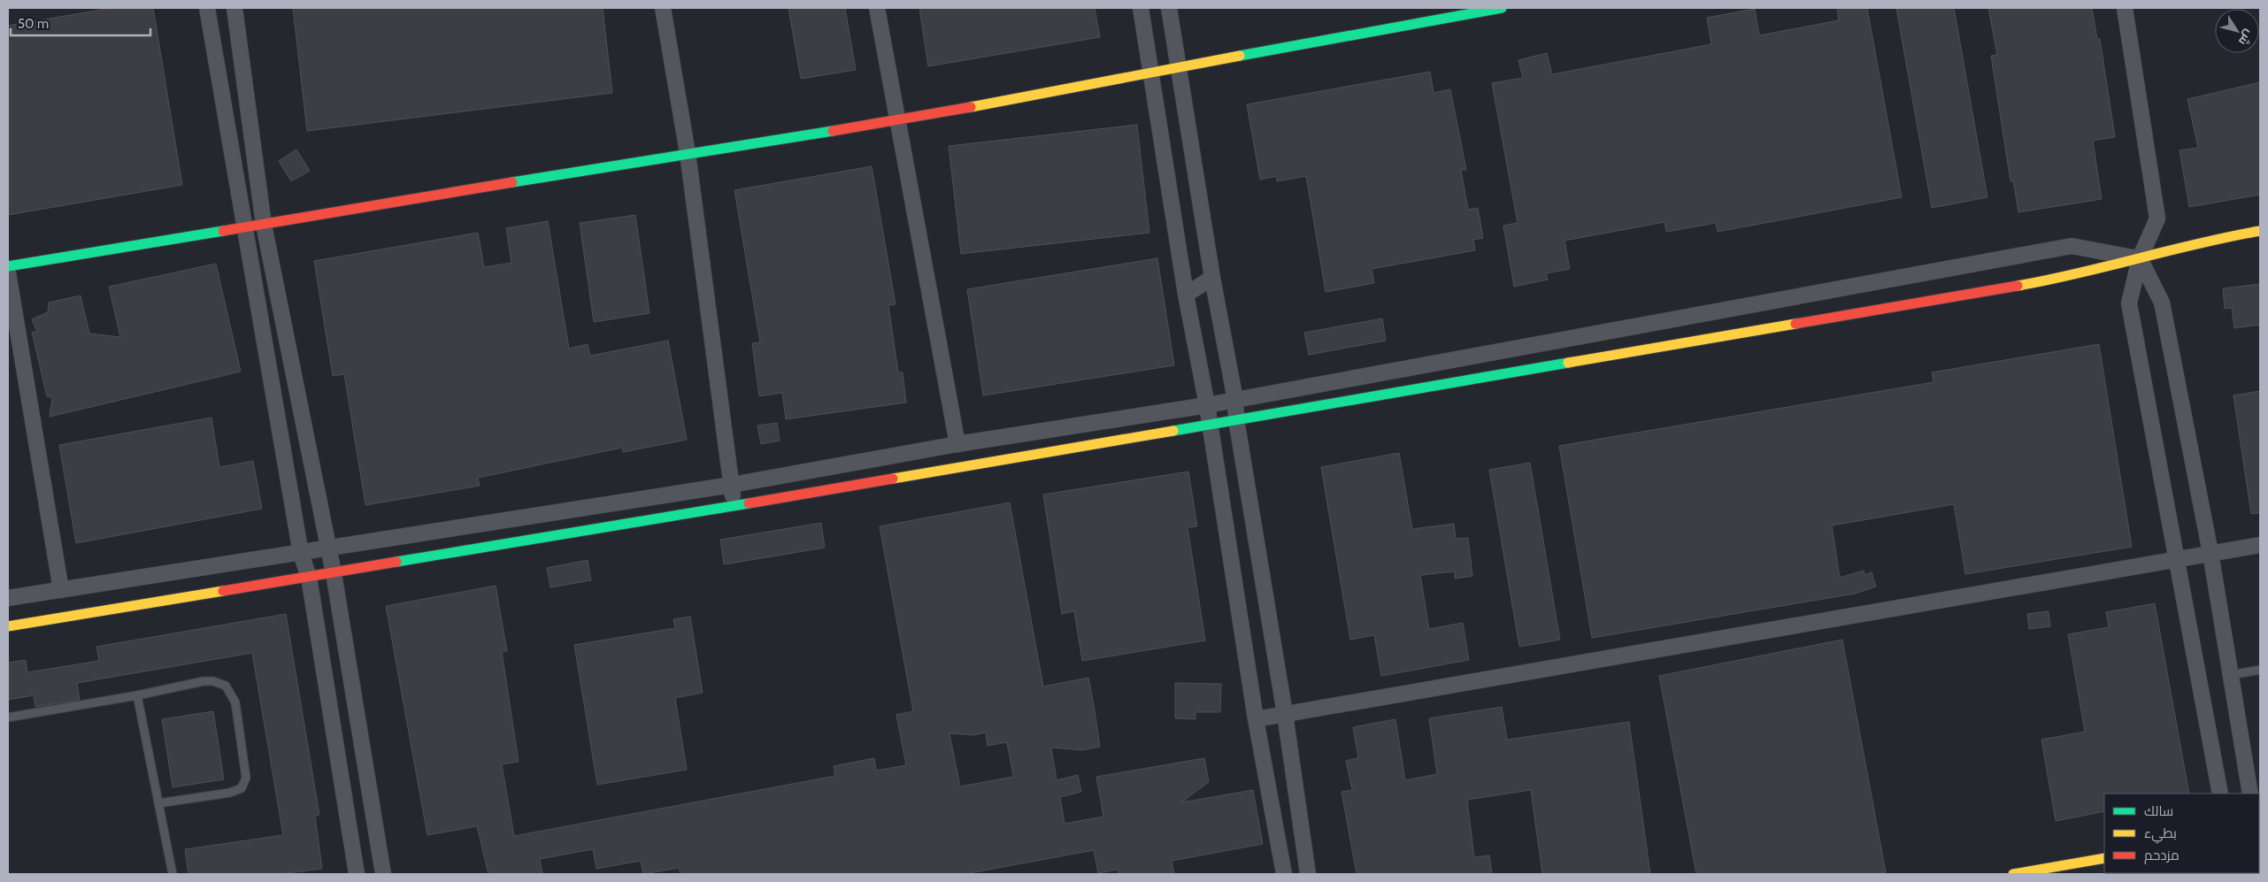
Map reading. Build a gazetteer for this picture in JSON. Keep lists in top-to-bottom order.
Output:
{
  "legend": ["سالك", "بطيء", "مزدحم"],
  "scale_bar": "50 m",
  "north": "bottom right"
}
